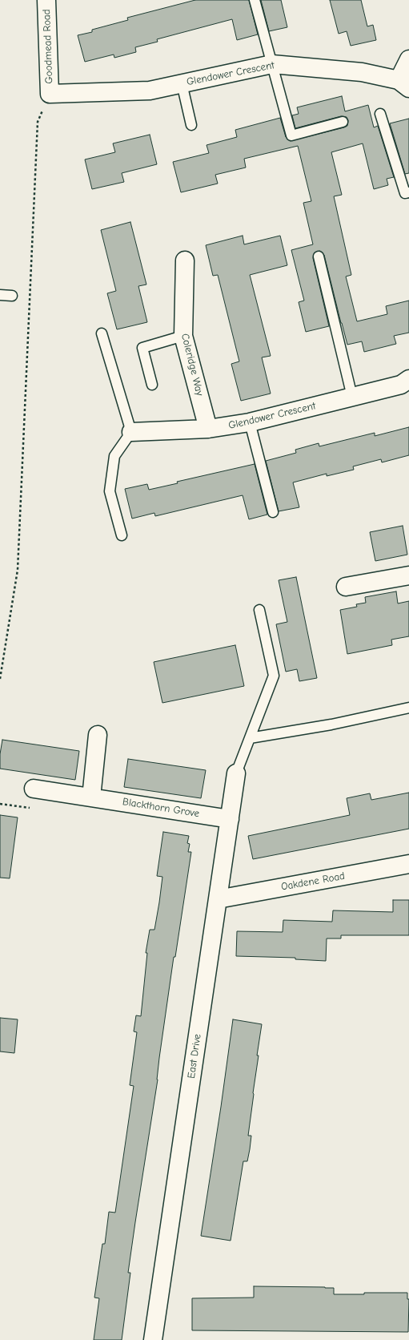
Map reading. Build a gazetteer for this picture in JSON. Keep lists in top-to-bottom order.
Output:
{
  "streets": {
    "street": [
      "Goodmead Road",
      "Glendower Crescent",
      "Coleridge Way",
      "Blackthorn Grove",
      "Oakdene Road",
      "East Drive"
    ]
  },
  "crossings": [
    ["Goodmead Road", "Glendower Crescent"],
    ["Glendower Crescent", "Coleridge Way"],
    ["Blackthorn Grove", "East Drive"],
    ["Oakdene Road", "East Drive"]
  ]
}
